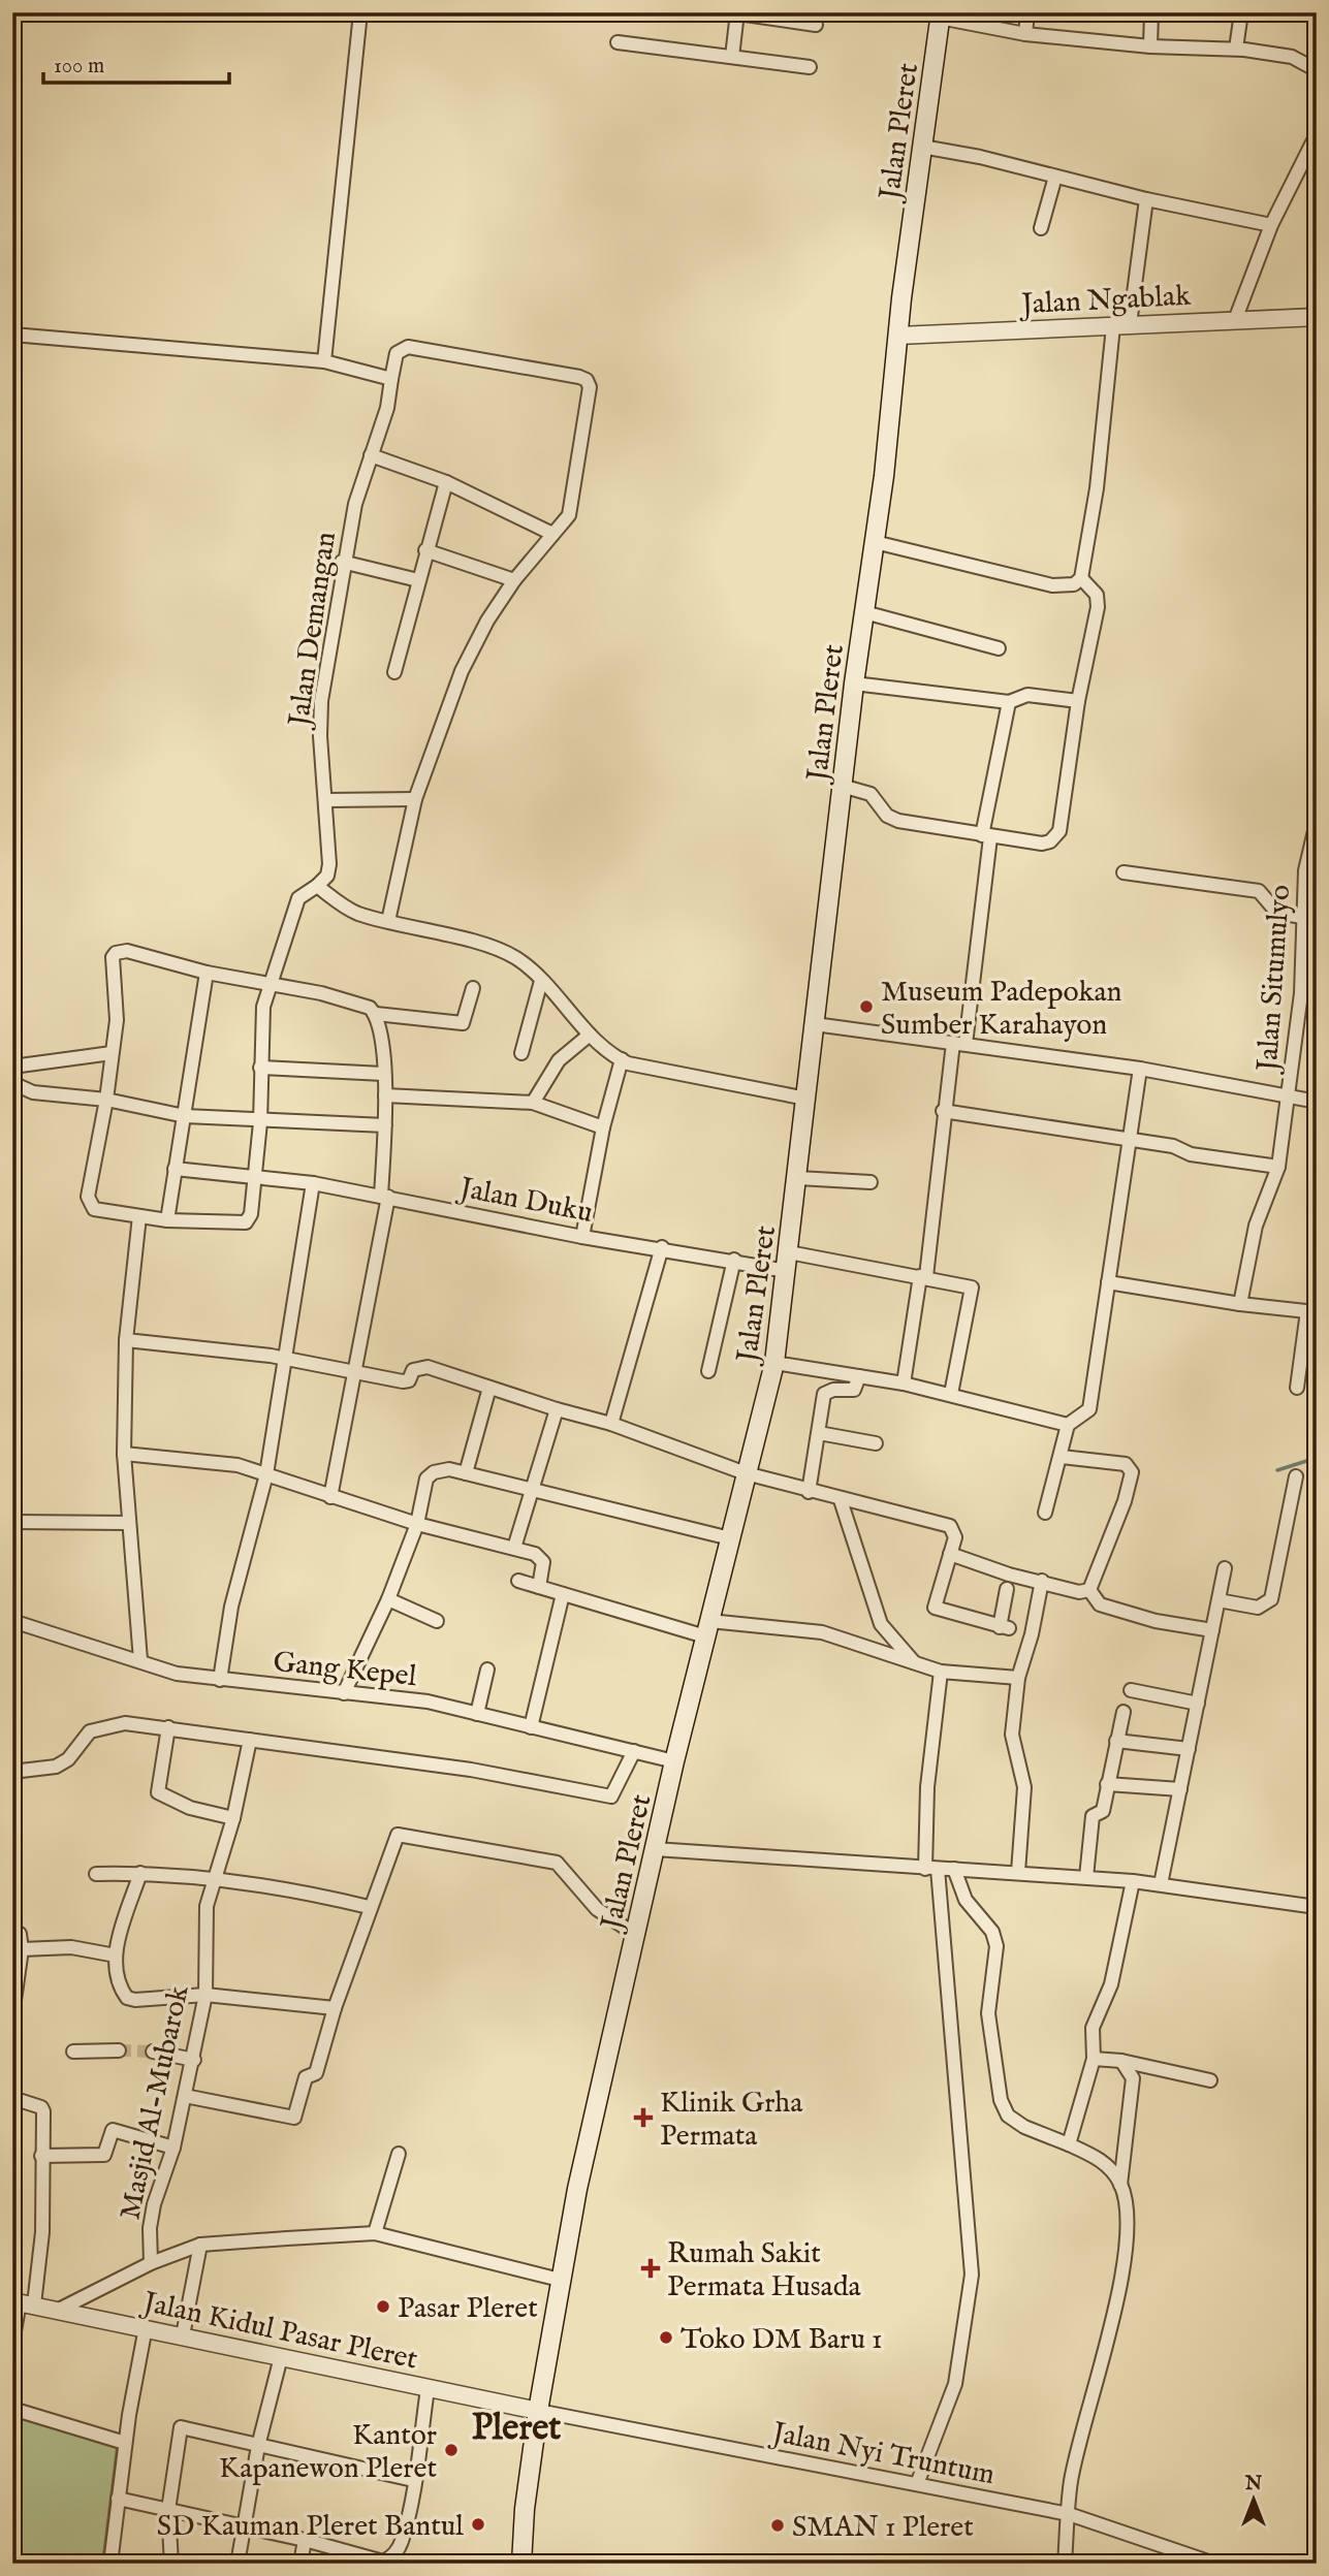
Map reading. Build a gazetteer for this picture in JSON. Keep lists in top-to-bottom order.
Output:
{
  "streets": {
    "main road": ["Jalan Pleret"],
    "street": [
      "Jalan Ngablak",
      "Jalan Demangan",
      "Jalan Situmulyo",
      "Jalan Duku",
      "Gang Kepel",
      "Masjid Al-Mubarok",
      "Jalan Kidul Pasar Pleret",
      "Jalan Nyi Truntum"
    ]
  },
  "crossings": [
    ["Jalan Pleret", "Jalan Ngablak"],
    ["Jalan Pleret", "Jalan Duku"],
    ["Jalan Pleret", "Gang Kepel"],
    ["Jalan Pleret", "Jalan Kidul Pasar Pleret"],
    ["Jalan Pleret", "Jalan Nyi Truntum"],
    ["Jalan Kidul Pasar Pleret", "Jalan Nyi Truntum"]
  ],
  "districts": ["Pleret"],
  "places": {
    "other": [
      "Museum Padepokan Sumber Karahayon",
      "Pasar Pleret",
      "Toko DM Baru 1",
      "Kantor Kapanewon Pleret",
      "SD Kauman Pleret Bantul",
      "SMAN 1 Pleret"
    ],
    "health": ["Klinik Grha Permata", "Rumah Sakit Permata Husada"]
  },
  "scale_bar": "100 m",
  "north": "top"
}
